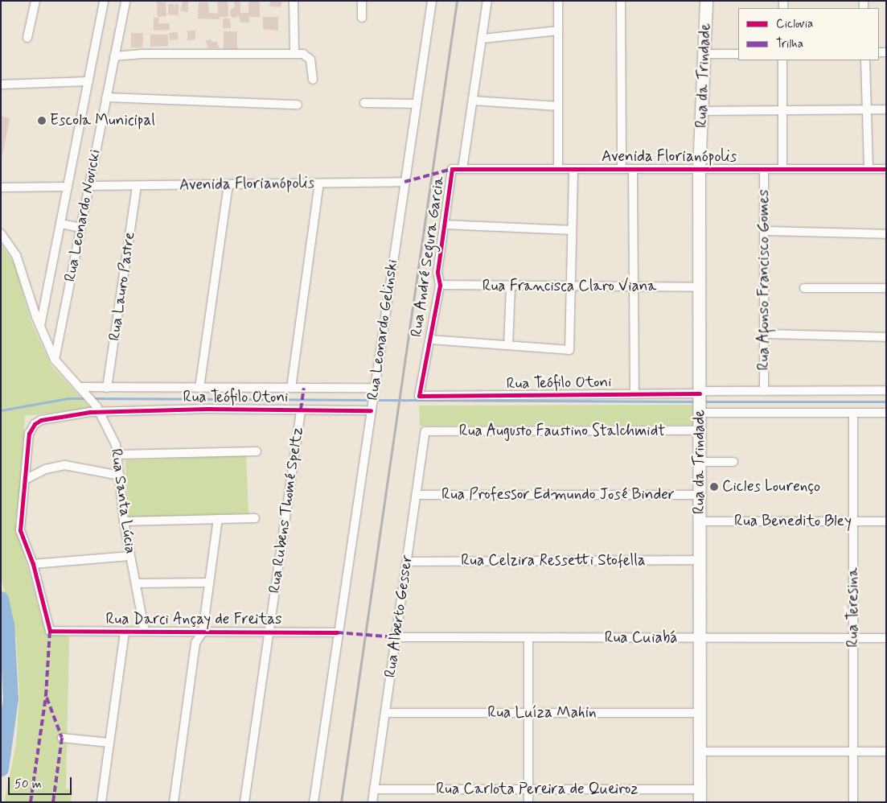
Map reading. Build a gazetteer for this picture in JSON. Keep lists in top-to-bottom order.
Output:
{
  "streets": {
    "main road": ["Rua da Trindade"],
    "street": [
      "Avenida Florianópolis",
      "Rua Leonardo Novicki",
      "Rua André Segura Garcia",
      "Rua Afonso Francisco Gomes",
      "Rua Lauro Pastre",
      "Rua Francisca Claro Viana",
      "Rua Leonardo Gelinski",
      "Rua Teófilo Otoni",
      "Rua Augusto Faustino Stalchmidt",
      "Rua Professor Edmundo José Binder",
      "Rua Santa Lúcia",
      "Rua Rubens Thomé Speltz",
      "Rua Benedito Bley",
      "Rua Celzira Ressetti Stofella",
      "Rua Teresina",
      "Rua Alberto Gesser",
      "Rua Darci Ançay de Freitas",
      "Rua Cuiabá",
      "Rua Luíza Mahin",
      "Rua Carlota Pereira de Queiroz"
    ]
  },
  "crossings": [
    ["Rua da Trindade", "Avenida Florianópolis"],
    ["Rua da Trindade", "Rua Francisca Claro Viana"],
    ["Rua da Trindade", "Rua Teófilo Otoni"],
    ["Rua da Trindade", "Rua Augusto Faustino Stalchmidt"],
    ["Rua da Trindade", "Rua Professor Edmundo José Binder"],
    ["Rua da Trindade", "Rua Benedito Bley"],
    ["Rua da Trindade", "Rua Celzira Ressetti Stofella"],
    ["Rua da Trindade", "Rua Cuiabá"],
    ["Rua da Trindade", "Rua Luíza Mahin"],
    ["Rua da Trindade", "Rua Carlota Pereira de Queiroz"],
    ["Avenida Florianópolis", "Rua Leonardo Novicki"],
    ["Avenida Florianópolis", "Rua André Segura Garcia"],
    ["Avenida Florianópolis", "Rua Afonso Francisco Gomes"],
    ["Avenida Florianópolis", "Rua Lauro Pastre"],
    ["Avenida Florianópolis", "Rua Leonardo Gelinski"],
    ["Rua Leonardo Novicki", "Rua Santa Lúcia"],
    ["Rua André Segura Garcia", "Rua Francisca Claro Viana"],
    ["Rua André Segura Garcia", "Rua Teófilo Otoni"],
    ["Rua Afonso Francisco Gomes", "Rua Teófilo Otoni"],
    ["Rua Lauro Pastre", "Rua Teófilo Otoni"],
    ["Rua Leonardo Gelinski", "Rua Teófilo Otoni"],
    ["Rua Leonardo Gelinski", "Rua Darci Ançay de Freitas"],
    ["Rua Teófilo Otoni", "Rua Santa Lúcia"],
    ["Rua Teófilo Otoni", "Rua Rubens Thomé Speltz"],
    ["Rua Teófilo Otoni", "Rua Darci Ançay de Freitas"],
    ["Rua Augusto Faustino Stalchmidt", "Rua Alberto Gesser"],
    ["Rua Professor Edmundo José Binder", "Rua Alberto Gesser"],
    ["Rua Santa Lúcia", "Rua Darci Ançay de Freitas"],
    ["Rua Rubens Thomé Speltz", "Rua Darci Ançay de Freitas"],
    ["Rua Benedito Bley", "Rua Teresina"],
    ["Rua Celzira Ressetti Stofella", "Rua Alberto Gesser"],
    ["Rua Teresina", "Rua Cuiabá"],
    ["Rua Alberto Gesser", "Rua Cuiabá"],
    ["Rua Alberto Gesser", "Rua Luíza Mahin"],
    ["Rua Alberto Gesser", "Rua Carlota Pereira de Queiroz"]
  ],
  "places": ["Escola Municipal", "Cicles Lourenço"],
  "legend": ["Ciclovia", "Trilha"],
  "scale_bar": "50 m"
}
